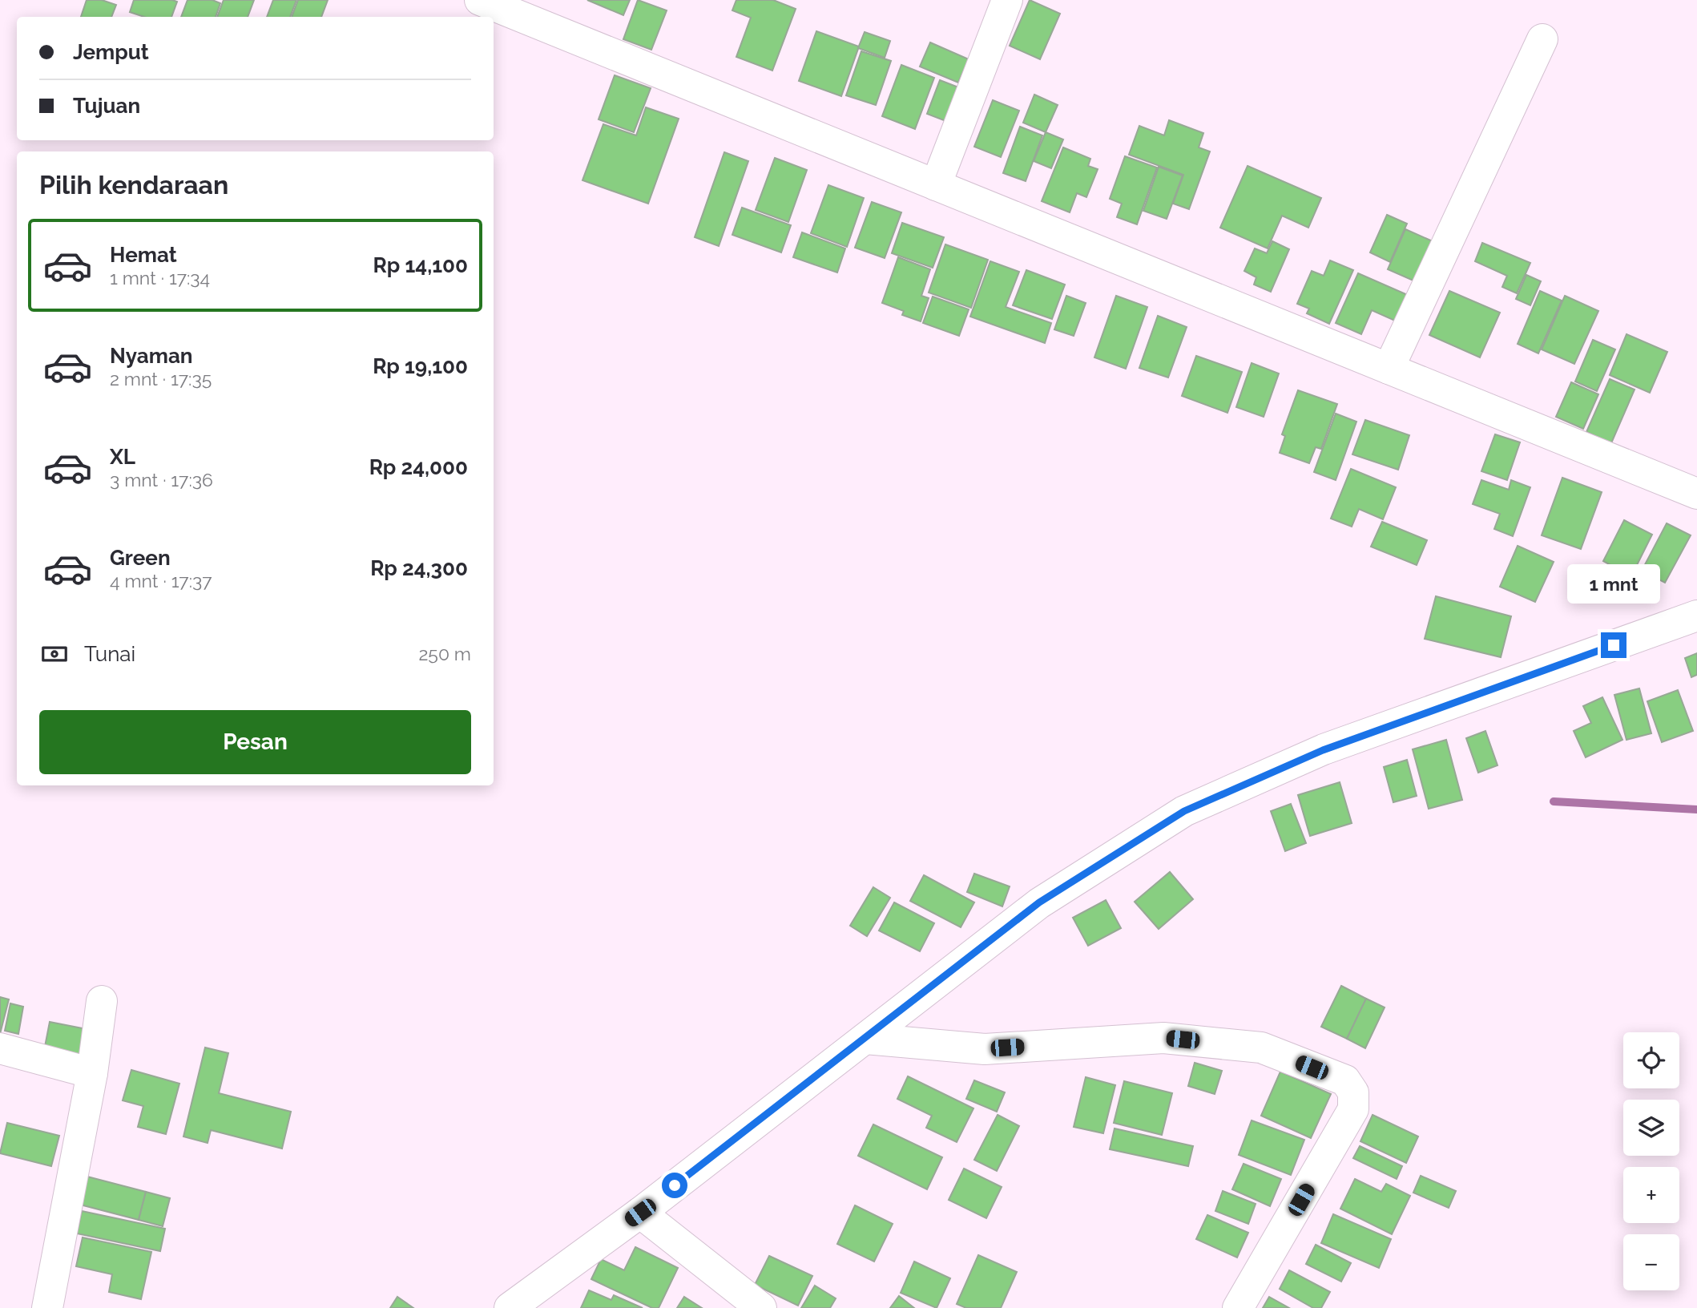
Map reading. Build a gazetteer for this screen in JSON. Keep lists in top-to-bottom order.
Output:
{
  "page": {
    "banner": ["Jemput", "Tujuan"],
    "heading": "Pilih kendaraan",
    "list": [
      {
        "name": "Hemat",
        "note": "1 mnt · 17:34",
        "value": "Rp 14,100"
      },
      {
        "name": "Nyaman",
        "note": "2 mnt · 17:35",
        "value": "Rp 19,100"
      },
      {
        "name": "XL",
        "note": "3 mnt · 17:36",
        "value": "Rp 24,000"
      },
      {
        "name": "Green",
        "note": "4 mnt · 17:37",
        "value": "Rp 24,300"
      }
    ],
    "bubble": "1 mnt",
    "pay": ["Tunai", "250 m"],
    "buttons": "Pesan",
    "map_buttons": ["+", "−"]
  }
}
